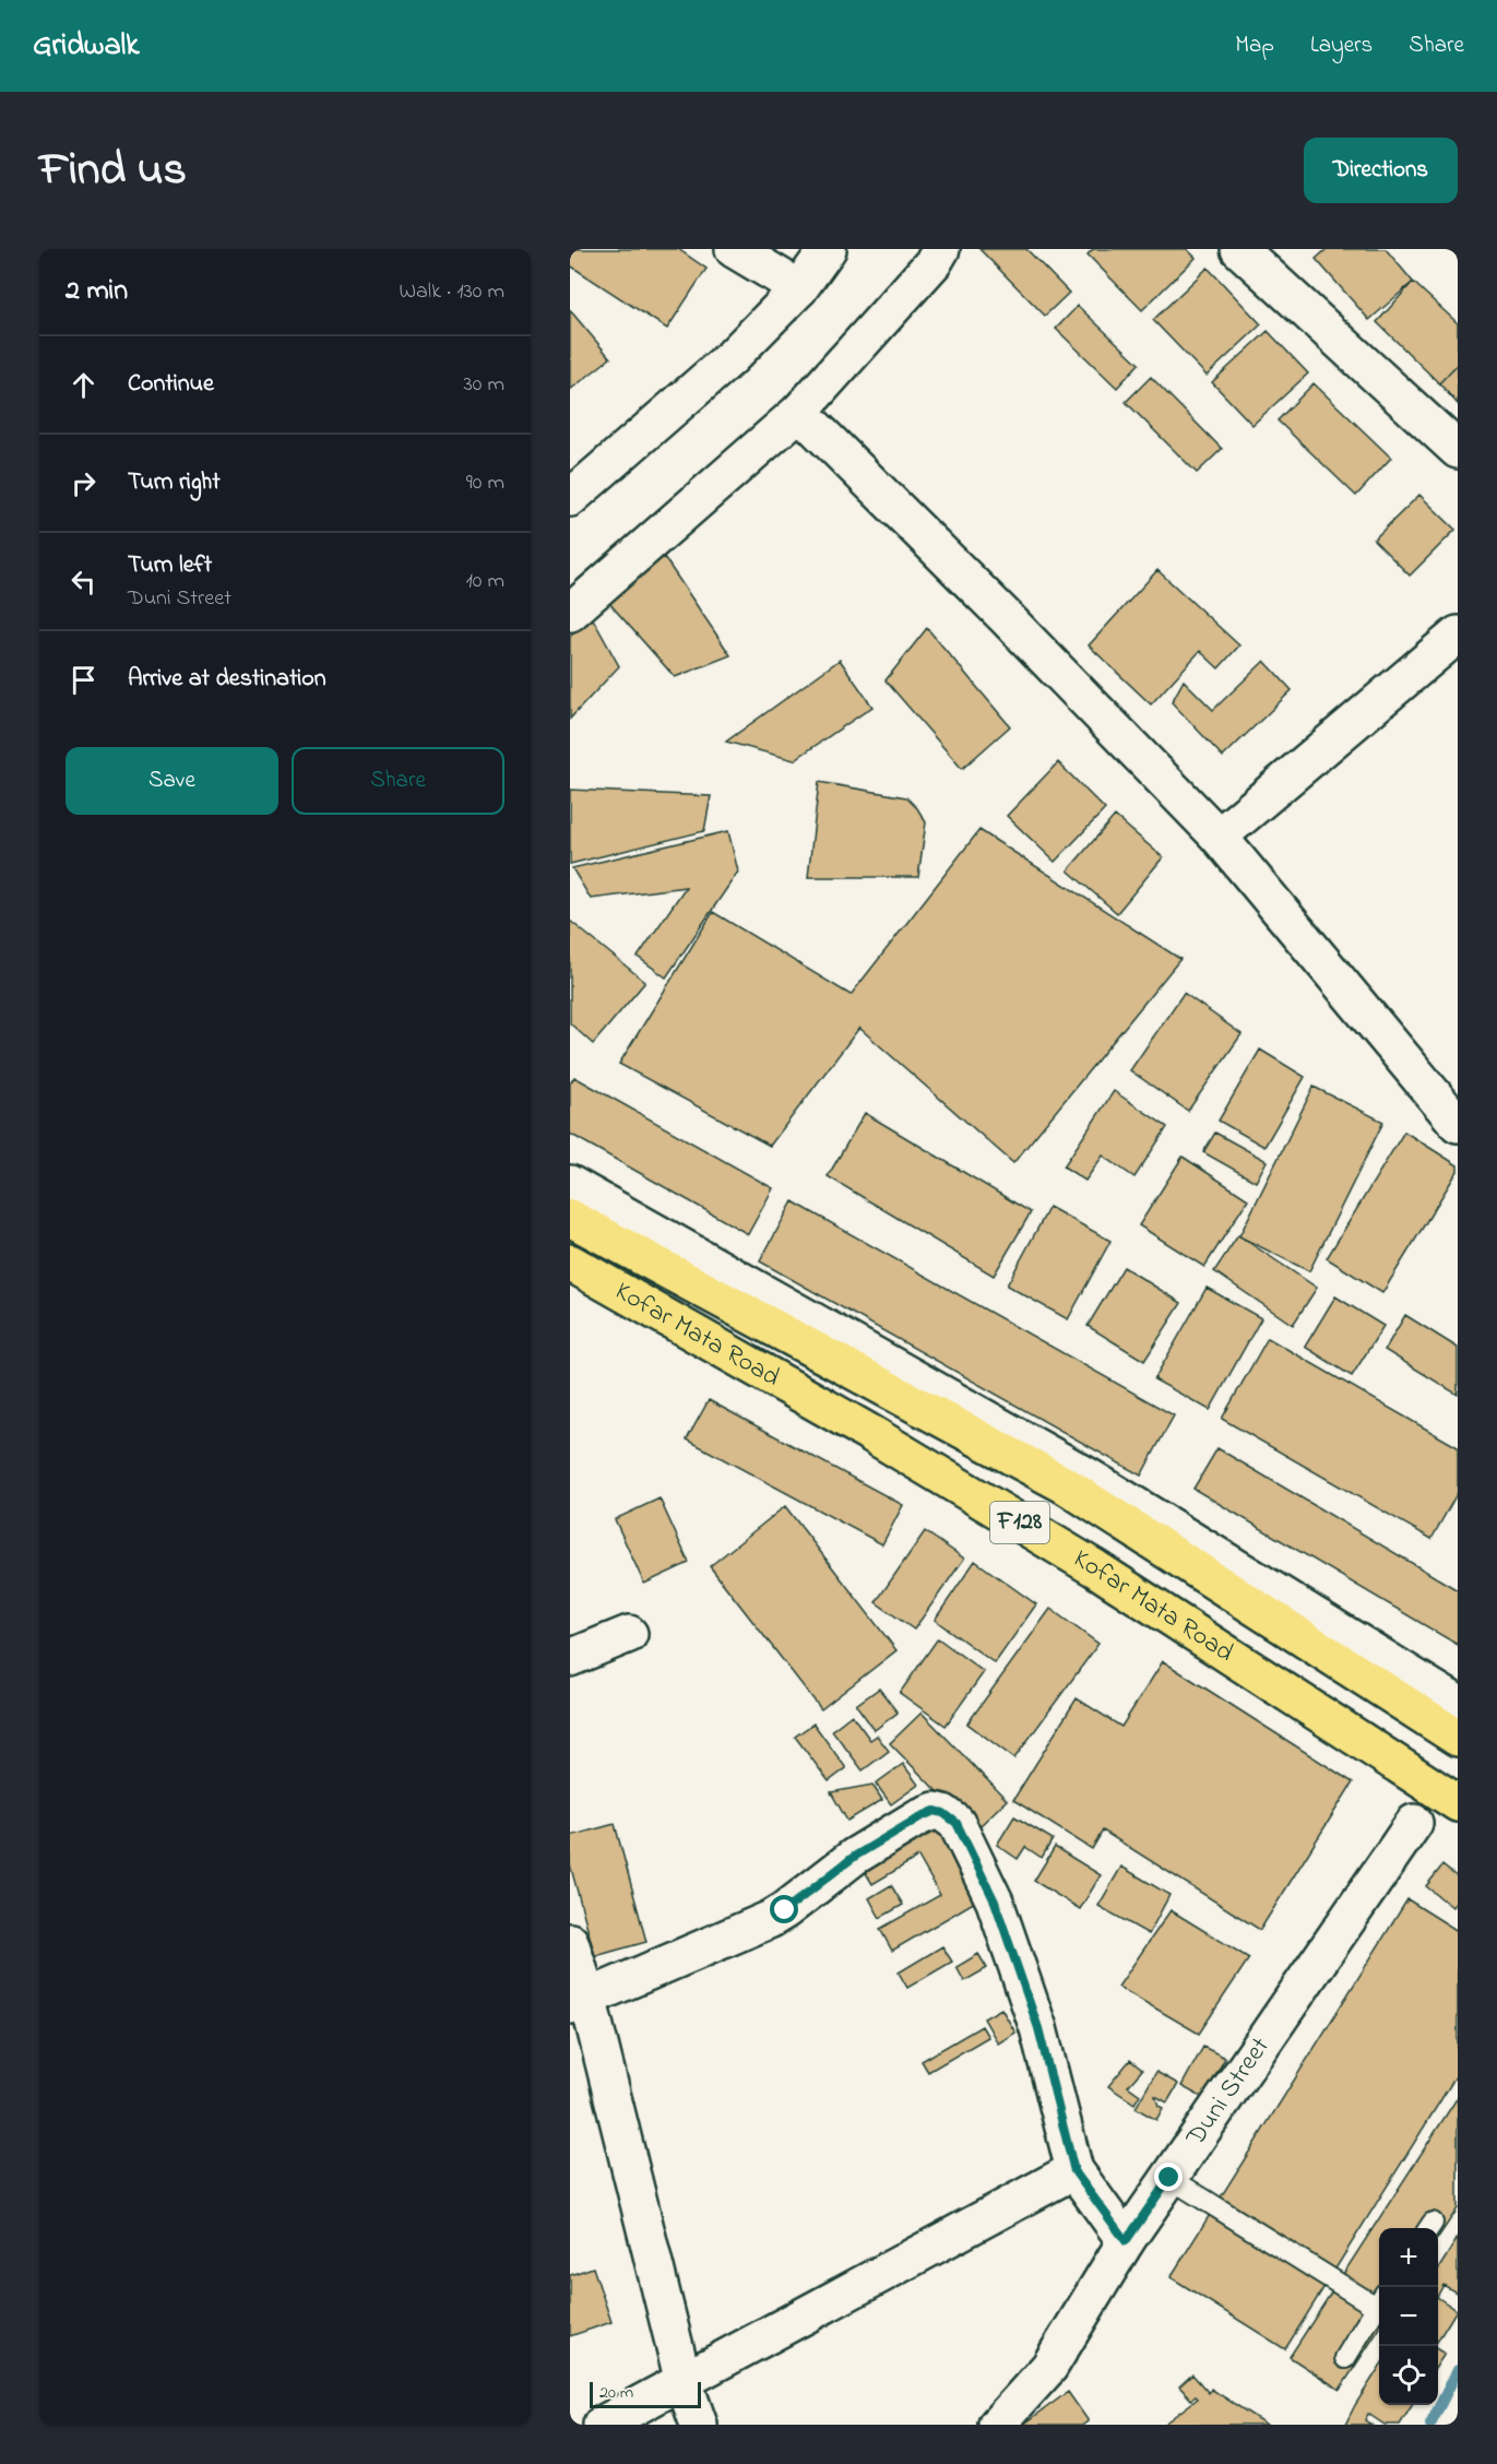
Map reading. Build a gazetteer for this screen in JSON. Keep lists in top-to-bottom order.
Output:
{
  "streets": {
    "main road": ["Kofar Mata Road", "F128"],
    "street": ["Duni Street"]
  },
  "scale_bar": "20 m",
  "page": {
    "header": "Gridwalk",
    "nav": ["Map", "Layers", "Share"],
    "title": "Find us",
    "buttons": [
      "Directions",
      ["Save", "Share"]
    ],
    "heading": ["2 min", "Walk · 130 m"],
    "list": [
      ["Continue", "30 m"],
      ["Turn right", "90 m"],
      ["Turn left", "Duni Street", "10 m"],
      "Arrive at destination"
    ],
    "map_buttons": ["+", "−"],
    "scale": "20 m"
  }
}
